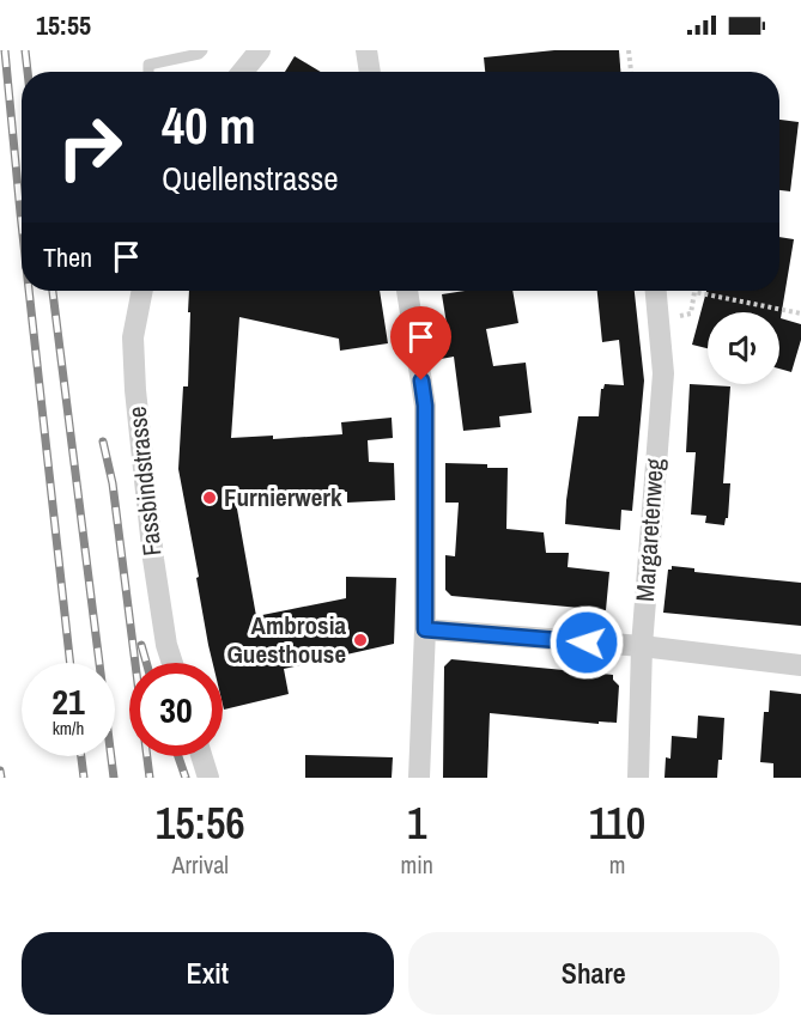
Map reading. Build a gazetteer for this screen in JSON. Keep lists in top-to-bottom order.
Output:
{
  "streets": {
    "street": ["Fassbindstrasse", "Margaretenweg"]
  },
  "places": ["Furnierwerk", "Ambrosia Guesthouse"],
  "page": {
    "status": "15:55",
    "turn": ["40 m", "Quellenstrasse"],
    "then": "Then",
    "speed": "21 km/h",
    "limit": "30",
    "eta": [
      "15:56",
      "Arrival",
      "1",
      "min",
      "110",
      "m"
    ],
    "buttons": ["Exit", "Share"]
  }
}
